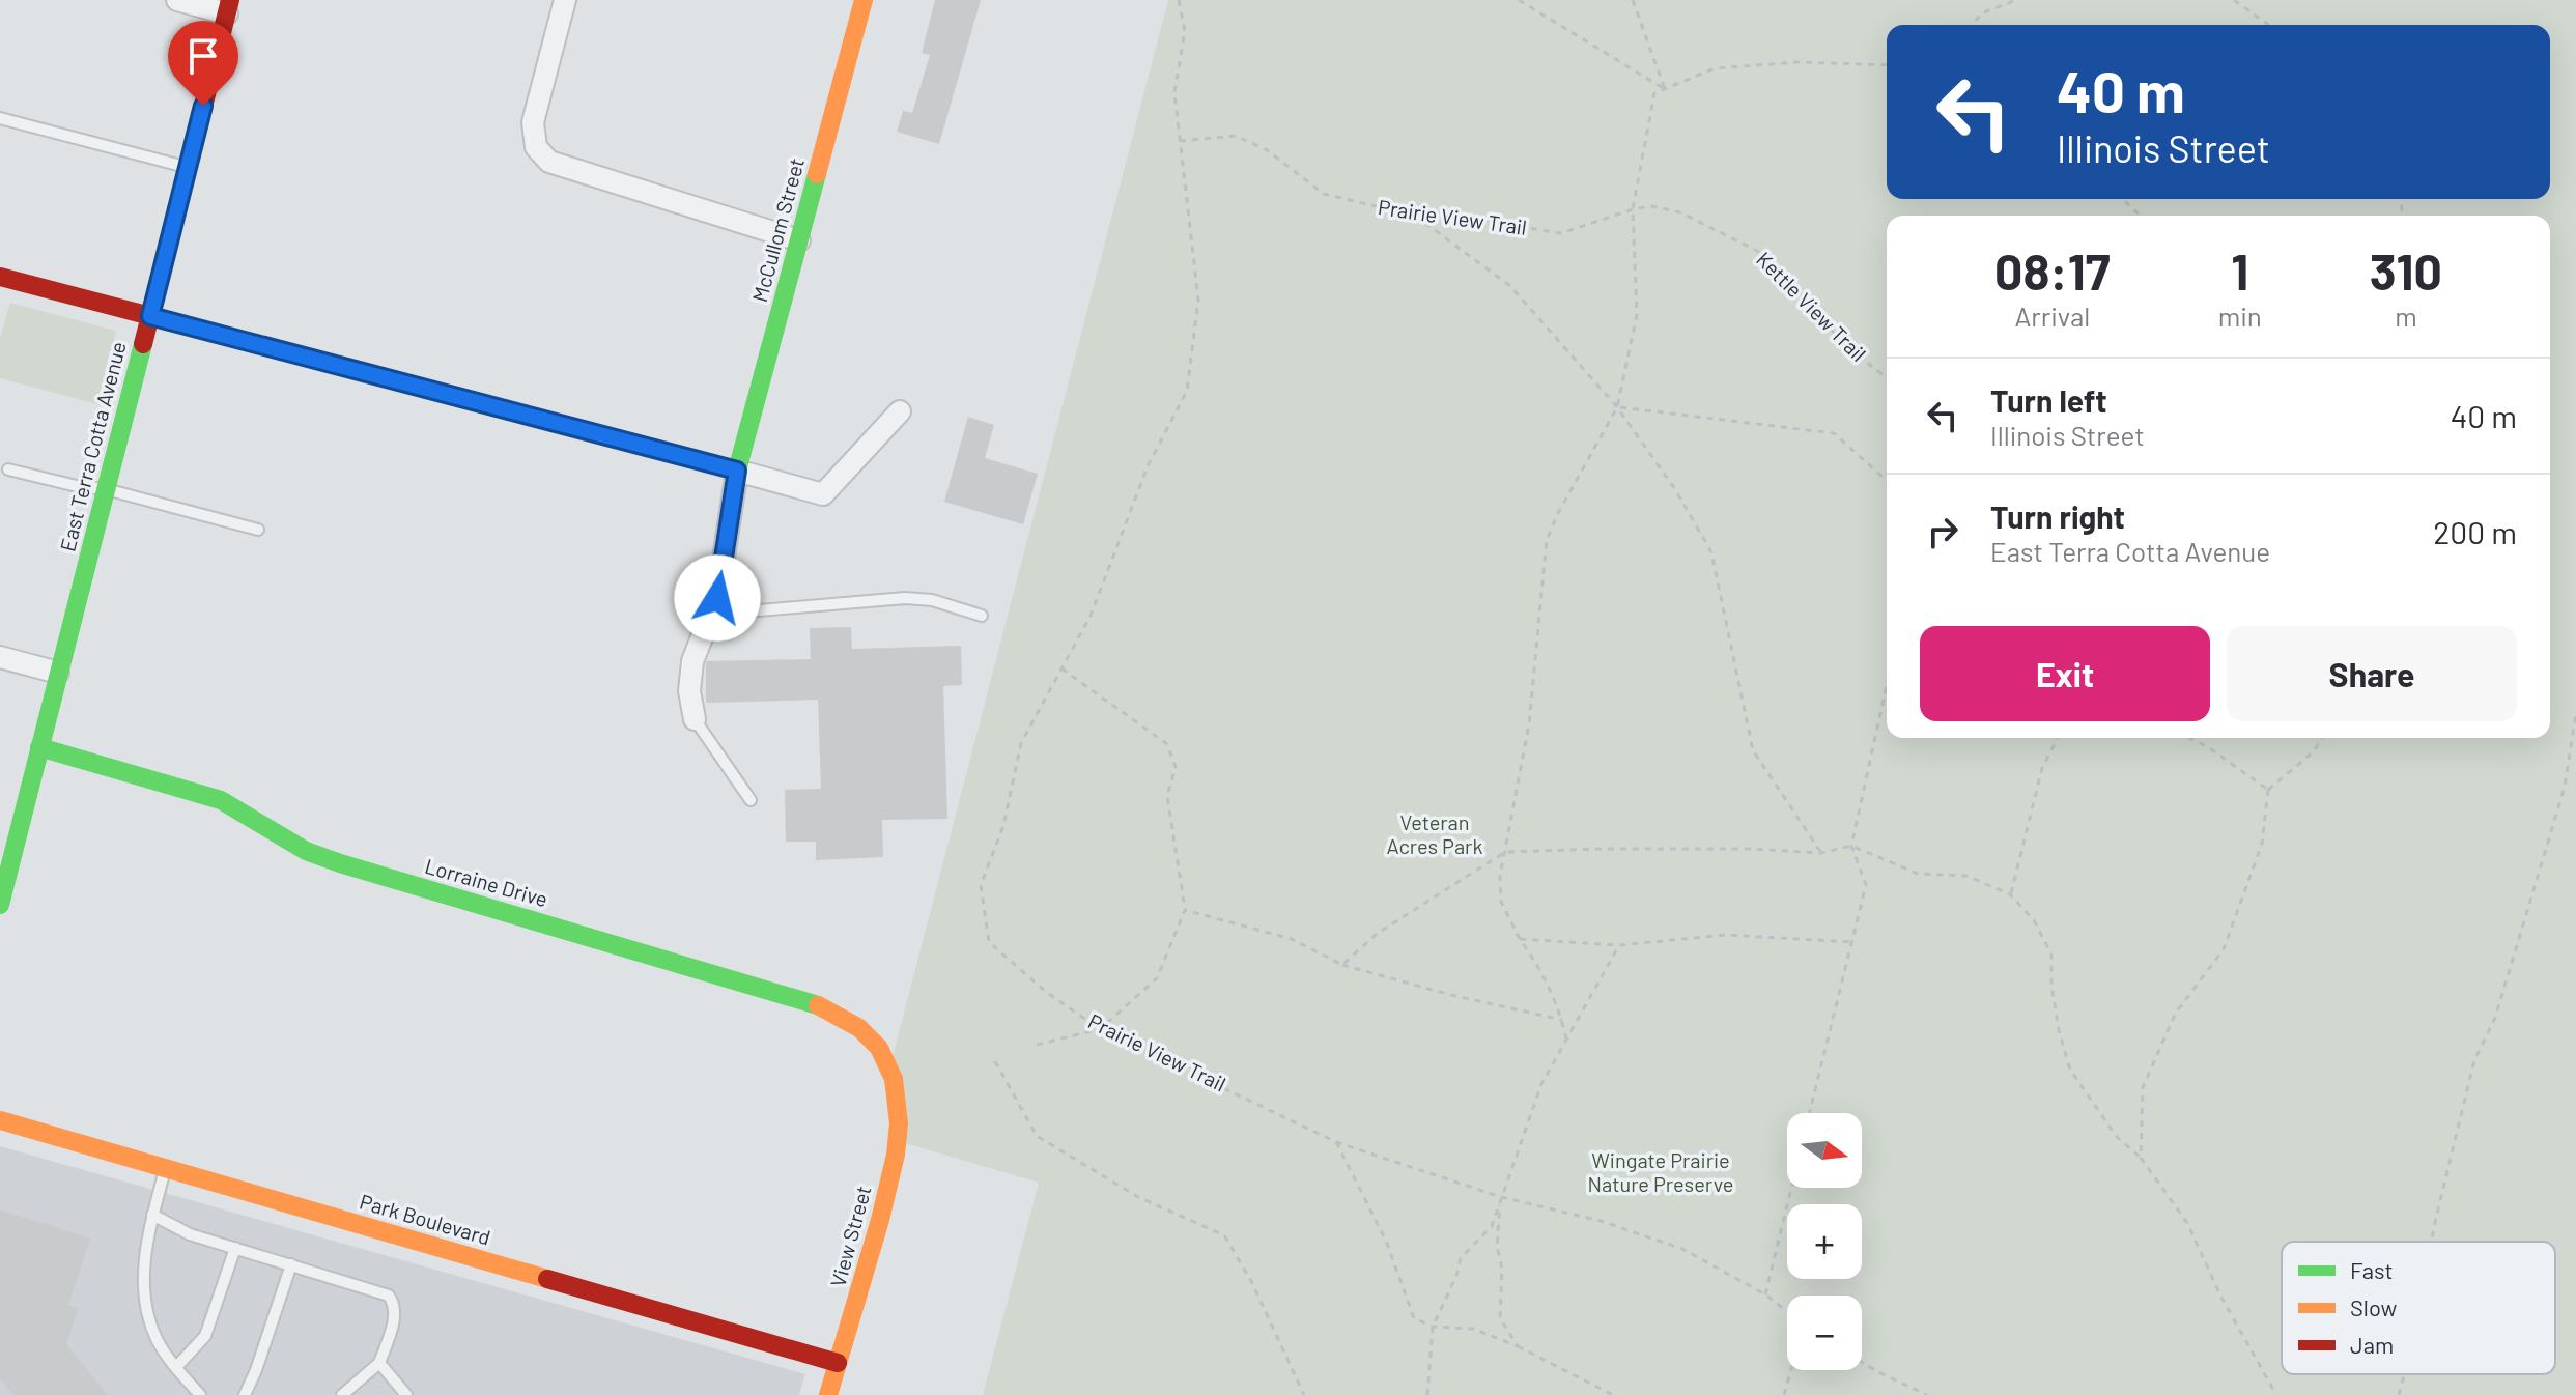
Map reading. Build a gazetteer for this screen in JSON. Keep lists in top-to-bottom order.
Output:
{
  "streets": {
    "street": [
      "McCullom Street",
      "East Terra Cotta Avenue",
      "Lorraine Drive",
      "Park Boulevard",
      "View Street"
    ],
    "path": ["Prairie View Trail", "Kettle View Trail"]
  },
  "crossings": [
    ["Prairie View Trail", "Kettle View Trail"],
    ["East Terra Cotta Avenue", "Lorraine Drive"],
    ["Lorraine Drive", "View Street"],
    ["Park Boulevard", "View Street"]
  ],
  "parks": ["Veteran Acres Park", "Wingate Prairie Nature Preserve"],
  "legend": ["Fast", "Slow", "Jam"],
  "north": "right",
  "page": {
    "turn": ["40 m", "Illinois Street"],
    "eta": [
      "08:17",
      "Arrival",
      "1",
      "min",
      "310",
      "m"
    ],
    "list": [
      {
        "name": "Turn left",
        "note": "Illinois Street",
        "value": "40 m"
      },
      {
        "name": "Turn right",
        "note": "East Terra Cotta Avenue",
        "value": "200 m"
      }
    ],
    "buttons": ["Exit", "Share"],
    "map_buttons": ["+", "−"]
  }
}
